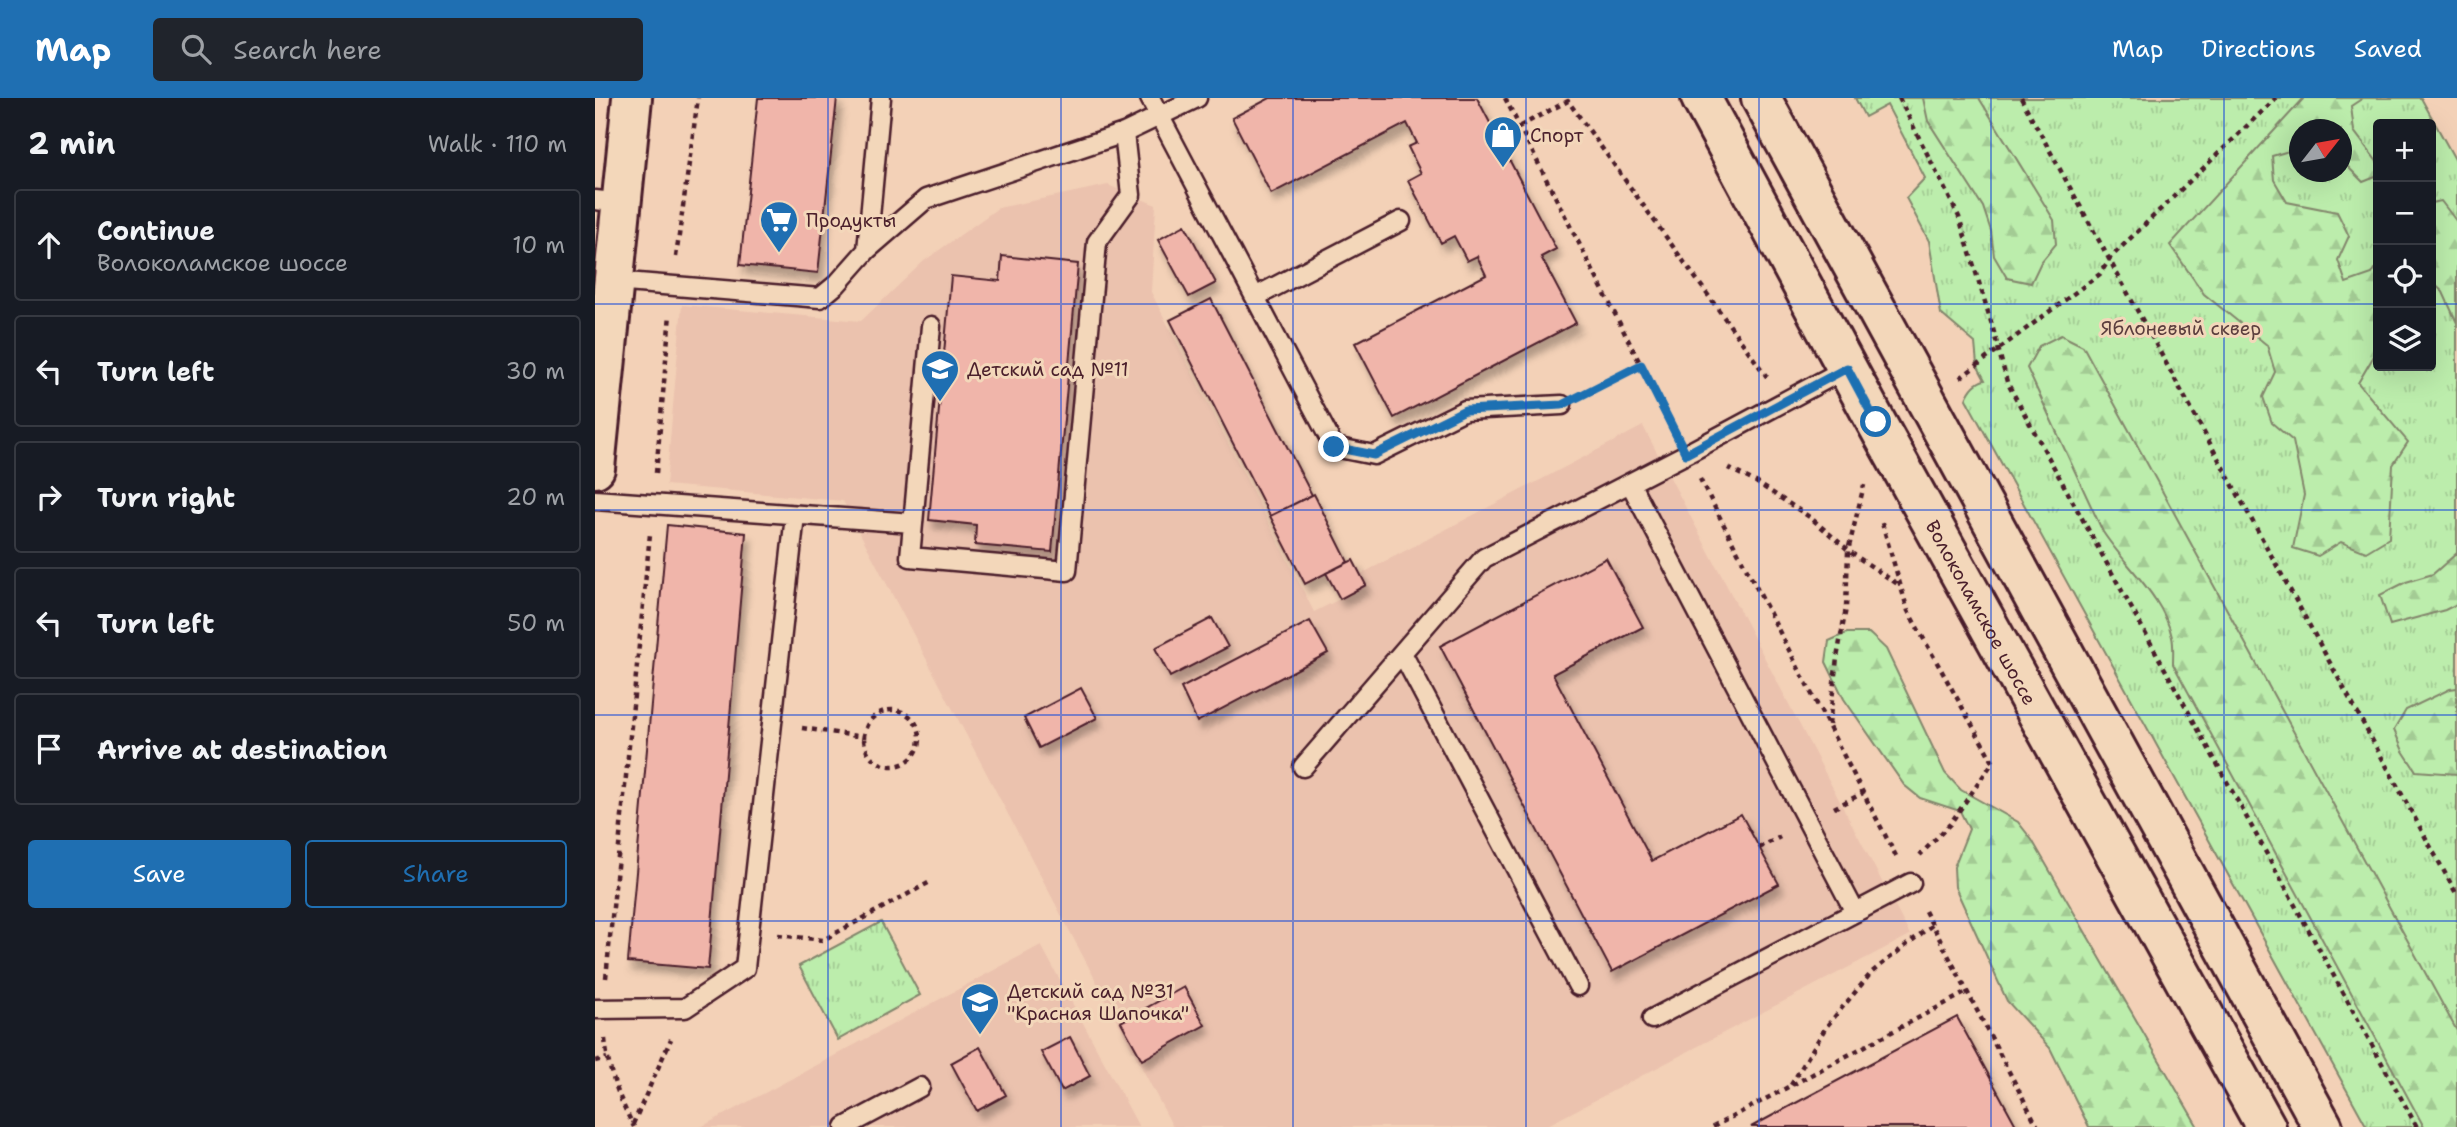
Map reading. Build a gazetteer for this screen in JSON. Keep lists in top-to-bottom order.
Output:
{
  "streets": {
    "main road": ["Волоколамское шоссе"]
  },
  "parks": ["Яблоневый сквер"],
  "places": {
    "shop": ["Спорт"],
    "supermarket": ["Продукты"],
    "school or university": ["Детский сад №11", "Детский сад №31 \"Красная Шапочка\""]
  },
  "north": "top right",
  "page": {
    "header": "Map",
    "search": "Search here",
    "nav": ["Map", "Directions", "Saved"],
    "heading": ["2 min", "Walk · 110 m"],
    "map_buttons": ["+", "−"],
    "list": [
      ["Continue", "Волоколамское шоссе", "10 m"],
      ["Turn left", "30 m"],
      ["Turn right", "20 m"],
      ["Turn left", "50 m"],
      "Arrive at destination"
    ],
    "buttons": ["Save", "Share"]
  }
}
